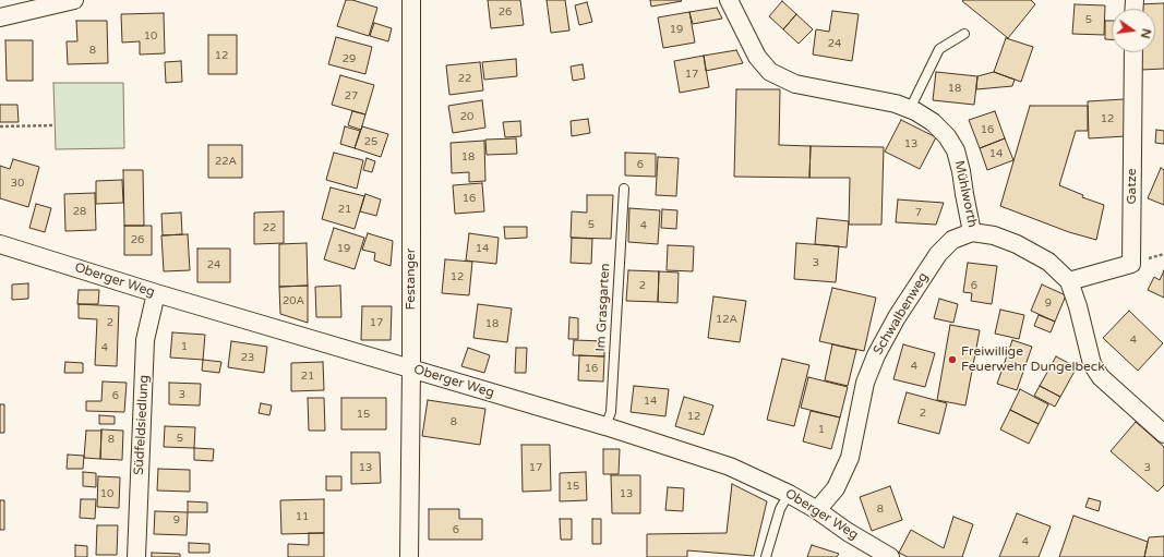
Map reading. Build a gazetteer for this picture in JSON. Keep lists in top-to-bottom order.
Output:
{
  "streets": {
    "street": [
      "Gatze",
      "Mühlworth",
      "Festanger",
      "Oberger Weg",
      "Schwalbenweg",
      "Südfeldsiedlung"
    ],
    "lane": ["Im Grasgarten"]
  },
  "crossings": [
    ["Gatze", "Mühlworth"],
    ["Mühlworth", "Schwalbenweg"],
    ["Festanger", "Oberger Weg"],
    ["Oberger Weg", "Im Grasgarten"],
    ["Oberger Weg", "Schwalbenweg"],
    ["Oberger Weg", "Südfeldsiedlung"]
  ],
  "places": ["Freiwillige Feuerwehr Dungelbeck"],
  "house_numbers": [
    "26",
    "5",
    "19",
    "10",
    "24",
    "8",
    "12",
    "29",
    "17",
    "22",
    "18",
    "27",
    "20",
    "12",
    "16",
    "25",
    "13",
    "14",
    "18",
    "22A",
    "6",
    "30",
    "16",
    "21",
    "28",
    "7",
    "5",
    "4",
    "22",
    "26",
    "19",
    "14",
    "3",
    "24",
    "12",
    "2",
    "6",
    "20A",
    "9",
    "12A",
    "2",
    "17",
    "18",
    "4",
    "1",
    "4",
    "23",
    "4",
    "16",
    "21",
    "3",
    "6",
    "14",
    "2",
    "15",
    "12",
    "8",
    "1",
    "5",
    "8",
    "13",
    "17",
    "3",
    "15",
    "10",
    "13",
    "8",
    "11",
    "9",
    "6",
    "4"
  ],
  "north": "right"
}
